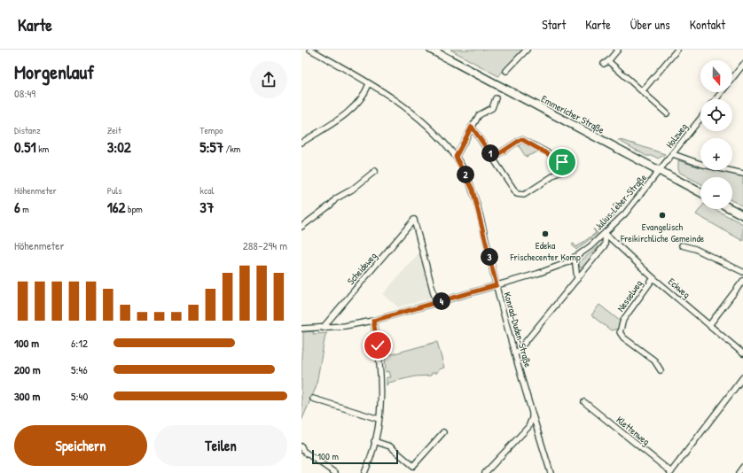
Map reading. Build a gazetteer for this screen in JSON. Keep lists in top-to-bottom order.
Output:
{
  "streets": {
    "main road": ["Emmericher Straße"],
    "street": [
      "Holzweg",
      "Julius-Leber-Straße",
      "Scheideweg",
      "Eckweg",
      "Nesselweg",
      "Konrad-Duden-Straße",
      "Klettenweg"
    ]
  },
  "crossings": [
    ["Emmericher Straße", "Holzweg"],
    ["Emmericher Straße", "Julius-Leber-Straße"],
    ["Holzweg", "Julius-Leber-Straße"],
    ["Julius-Leber-Straße", "Scheideweg"],
    ["Julius-Leber-Straße", "Eckweg"],
    ["Julius-Leber-Straße", "Konrad-Duden-Straße"],
    ["Eckweg", "Nesselweg"]
  ],
  "places": ["Evangelisch Freikirchliche Gemeinde", "Edeka Frischecenter Komp"],
  "scale_bar": "100 m",
  "north": "bottom",
  "page": {
    "header": "Karte",
    "nav": [
      "Start",
      "Karte",
      "Über uns",
      "Kontakt"
    ],
    "heading": ["Morgenlauf", "08:49"],
    "map_buttons": ["+", "−"],
    "stats": [
      ["Distanz", "0.51 km"],
      ["Zeit", "3:02"],
      ["Tempo", "5:57 /km"],
      ["Höhenmeter", "6 m"],
      ["Puls", "162 bpm"],
      ["kcal", "37"]
    ],
    "pins": [
      "1",
      "2",
      "3",
      "4"
    ],
    "chart": ["Höhenmeter", "288–294 m"],
    "list": [
      {
        "name": "100 m",
        "note": "6:12"
      },
      {
        "name": "200 m",
        "note": "5:46"
      },
      {
        "name": "300 m",
        "note": "5:40"
      }
    ],
    "buttons": ["Speichern", "Teilen"],
    "scale": "100 m"
  }
}
